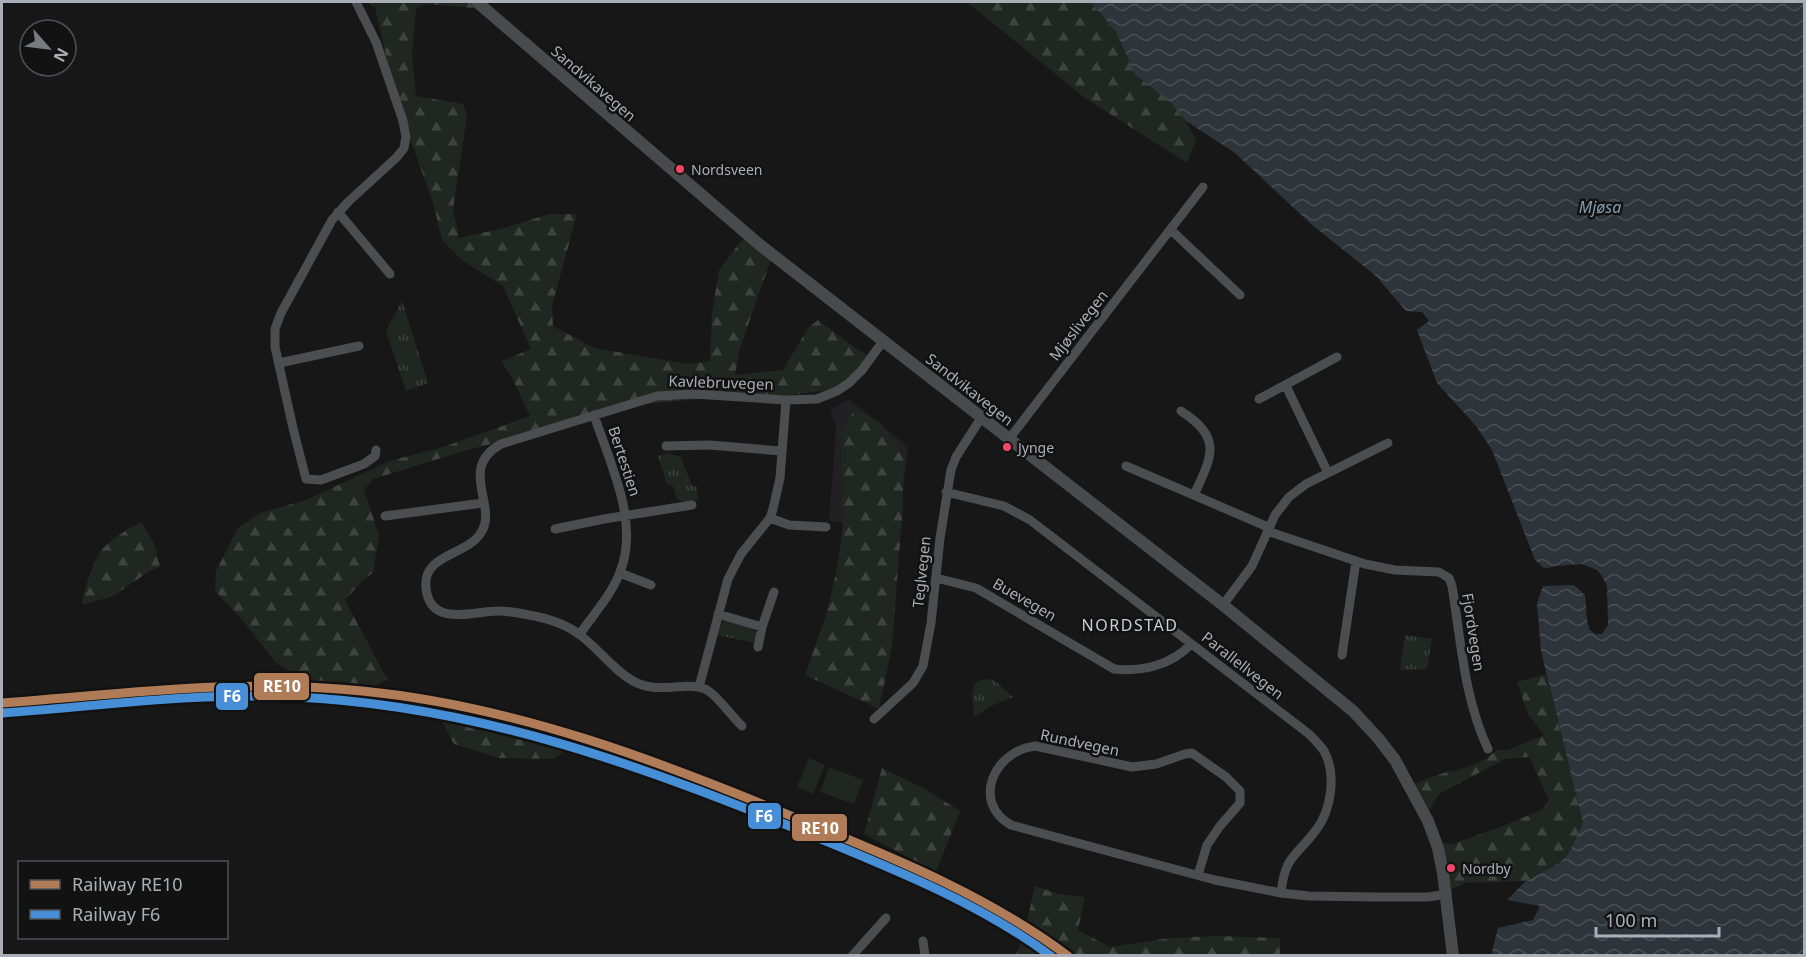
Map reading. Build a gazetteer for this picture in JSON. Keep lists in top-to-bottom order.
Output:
{
  "streets": {
    "main road": ["Sandvikavegen"],
    "street": [
      "Mjøslivegen",
      "Kavlebruvegen",
      "Bertestien",
      "Teglvegen",
      "Buevegen",
      "Fjordvegen",
      "Parallellvegen",
      "Rundvegen"
    ]
  },
  "crossings": [
    ["Sandvikavegen", "Mjøslivegen"],
    ["Sandvikavegen", "Kavlebruvegen"],
    ["Sandvikavegen", "Teglvegen"],
    ["Sandvikavegen", "Rundvegen"],
    ["Kavlebruvegen", "Bertestien"],
    ["Teglvegen", "Buevegen"],
    ["Teglvegen", "Parallellvegen"],
    ["Buevegen", "Parallellvegen"],
    ["Parallellvegen", "Rundvegen"]
  ],
  "districts": ["NORDSTAD"],
  "water": ["Mjøsa"],
  "places": ["Nordsveen", "Jynge", "Nordby"],
  "lines": ["rail line RE10", "rail line F6"],
  "legend": ["Railway RE10", "Railway F6"],
  "scale_bar": "100 m",
  "north": "bottom right"
}
